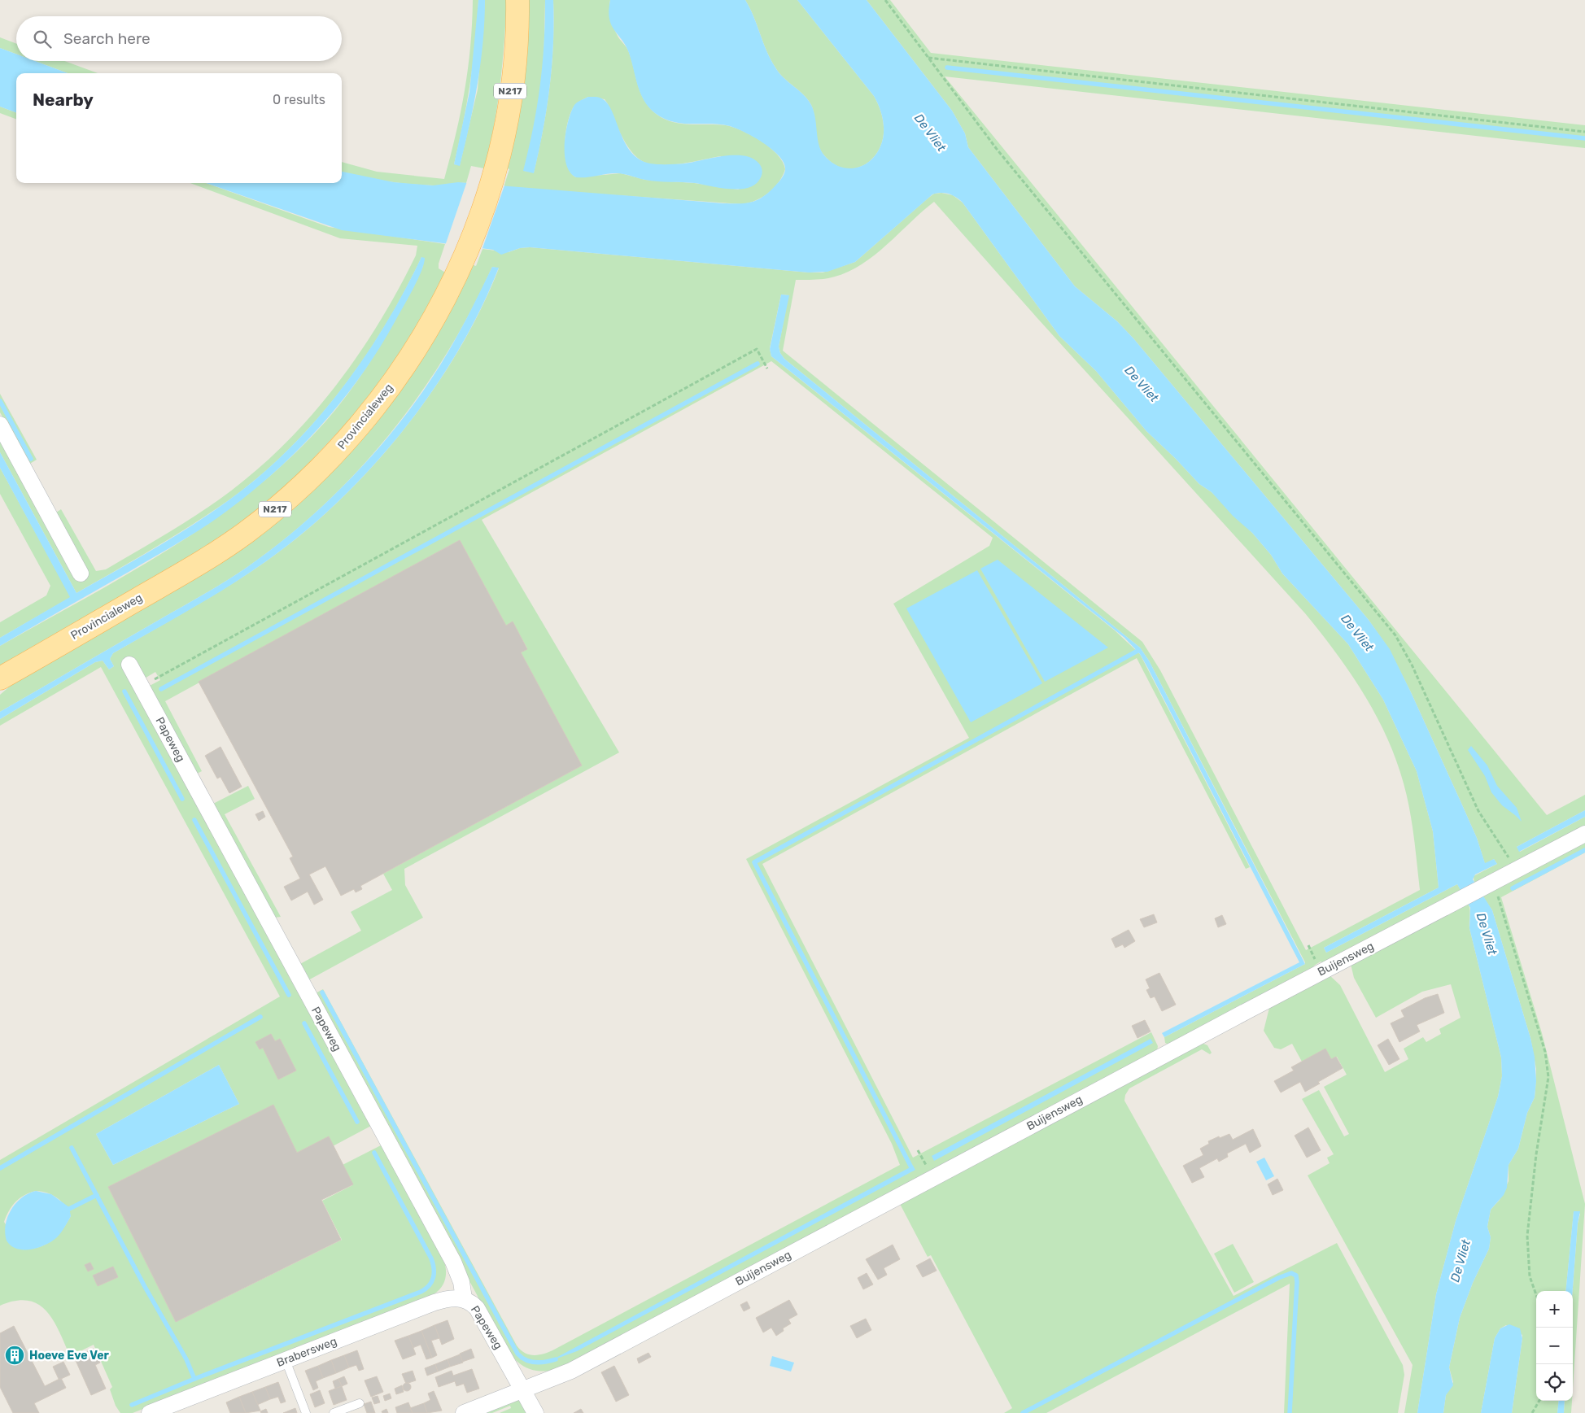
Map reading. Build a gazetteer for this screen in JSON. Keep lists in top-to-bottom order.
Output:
{
  "streets": {
    "main road": ["N217", "Provincialeweg"],
    "street": ["Papeweg", "Buijensweg", "Brabersweg"]
  },
  "crossings": [
    ["Papeweg", "Buijensweg"],
    ["Papeweg", "Brabersweg"]
  ],
  "water": ["De Vliet"],
  "places": {
    "building": ["Hoeve Eve Ver"]
  },
  "page": {
    "search": "Search here",
    "heading": ["Nearby", "0 results"],
    "map_buttons": ["+", "−"]
  }
}
